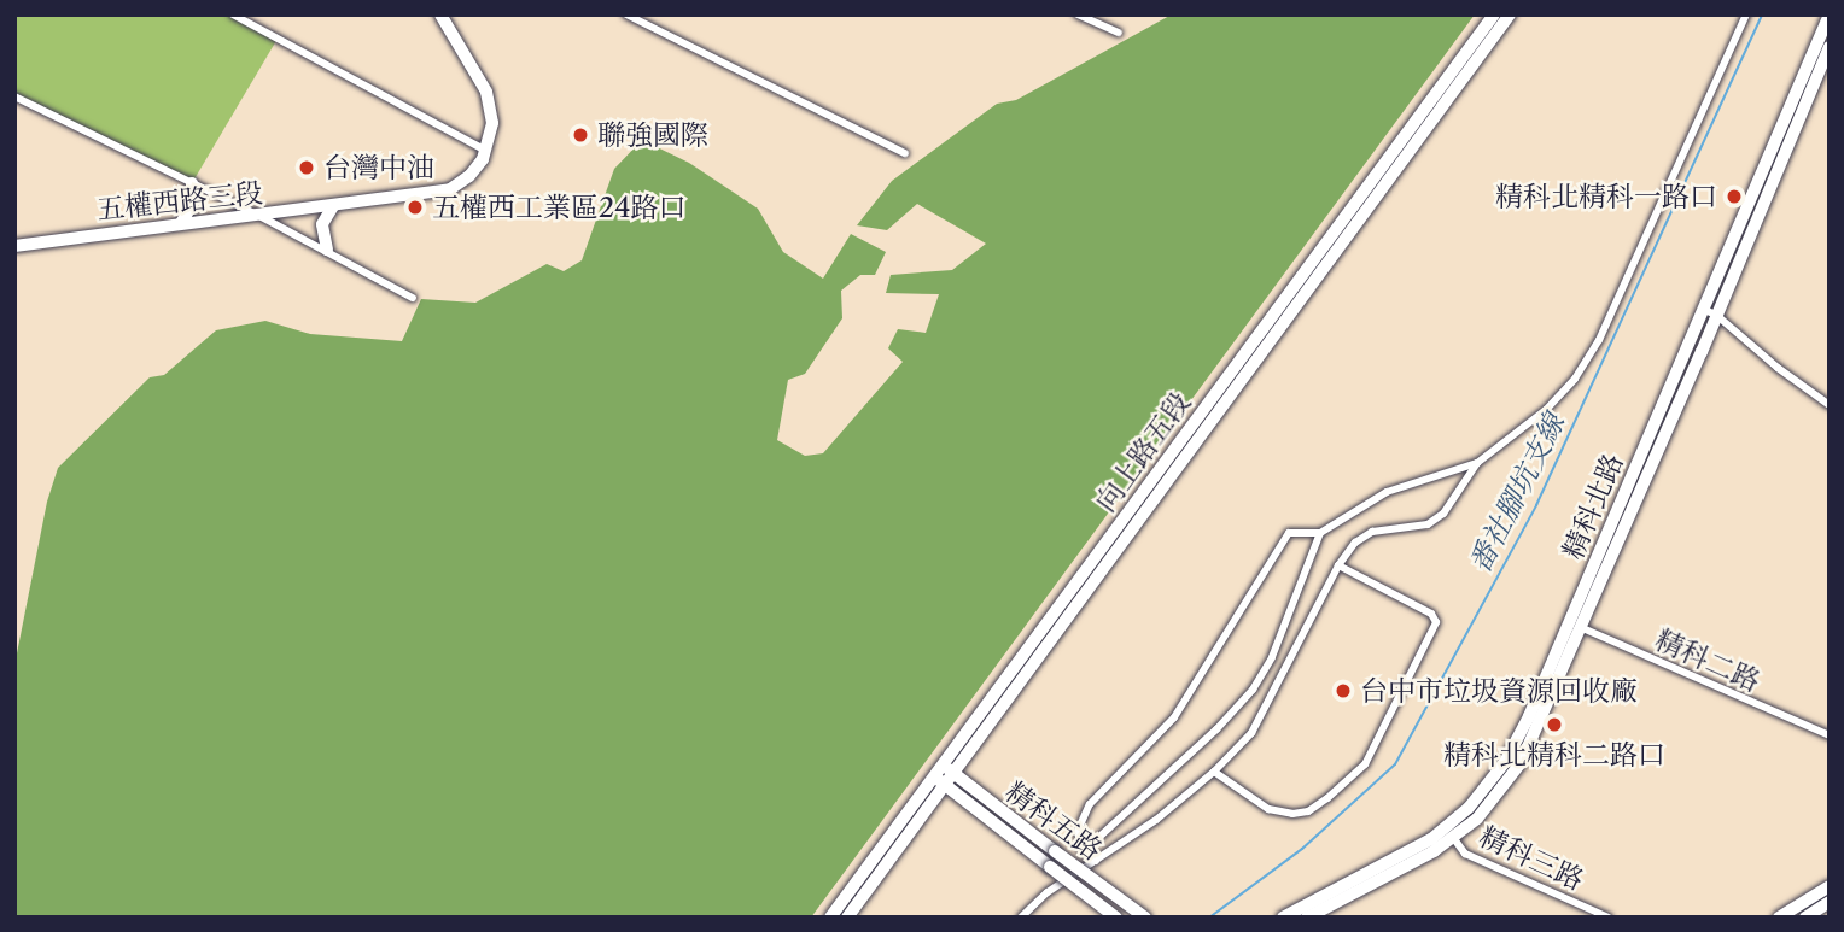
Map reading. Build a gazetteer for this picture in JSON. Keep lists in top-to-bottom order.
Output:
{
  "streets": {
    "main road": [
      "五權西路三段",
      "向上路五段",
      "精科北路",
      "精科五路"
    ],
    "street": ["精科二路", "精科三路"]
  },
  "crossings": [
    ["向上路五段", "精科五路"],
    ["精科北路", "精科二路"],
    ["精科北路", "精科三路"]
  ],
  "water": ["番社腳坑支線"],
  "places": [
    "聯強國際",
    "台灣中油",
    "精科北精科一路口",
    "五權西工業區24路口",
    "台中市垃圾資源回收廠",
    "精科北精科二路口"
  ]
}
